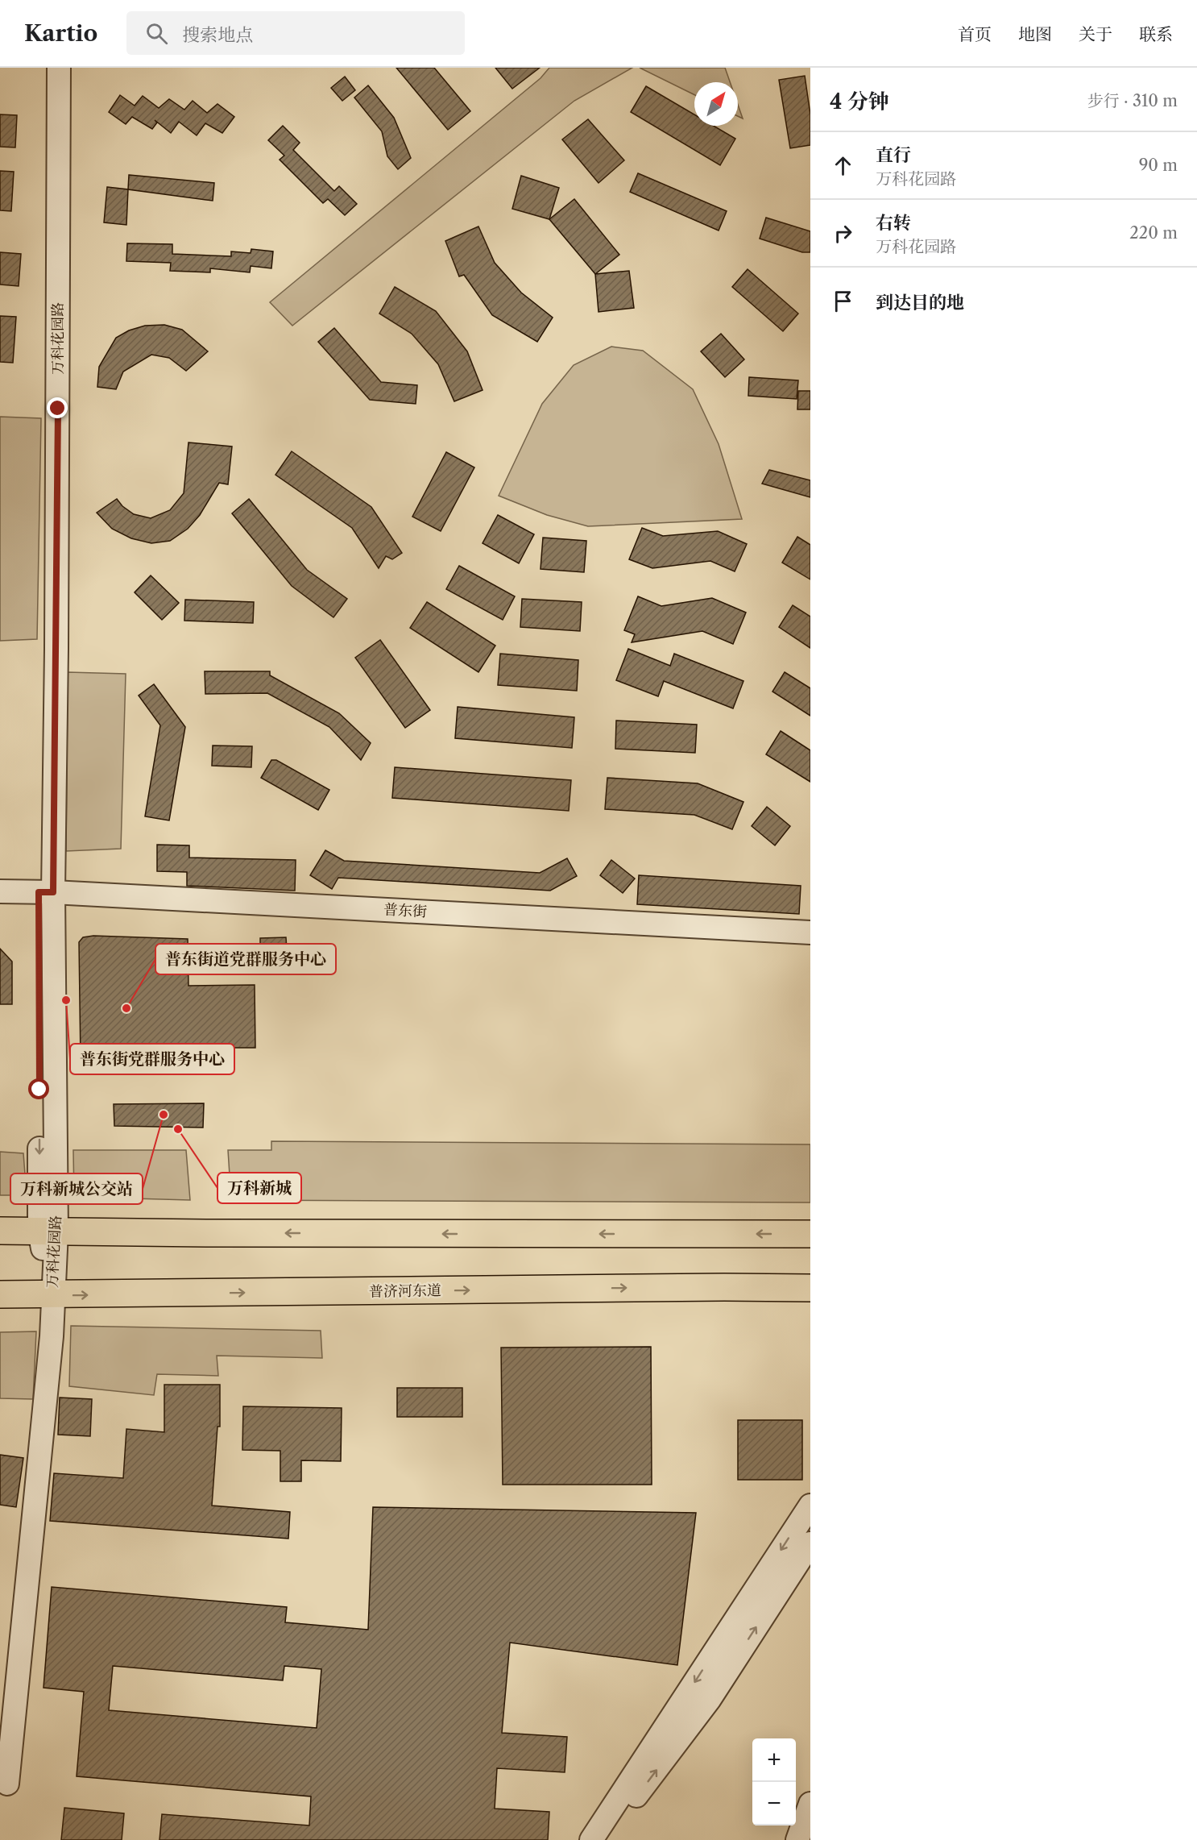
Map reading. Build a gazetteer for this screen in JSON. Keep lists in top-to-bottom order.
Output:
{
  "streets": {
    "main road": ["普济河东道"],
    "street": ["万科花园路", "普东街"]
  },
  "crossings": [
    ["万科花园路", "普东街"],
    ["万科花园路", "普济河东道"]
  ],
  "places": [
    "普东街党群服务中心",
    "普东街道党群服务中心",
    "万科新城公交站",
    "万科新城"
  ],
  "north": "top right",
  "page": {
    "header": "Kartio",
    "search": "搜索地点",
    "nav": [
      "首页",
      "地图",
      "关于",
      "联系"
    ],
    "heading": ["4 分钟", "步行 · 310 m"],
    "list": [
      ["直行", "万科花园路", "90 m"],
      ["右转", "万科花园路", "220 m"],
      "到达目的地"
    ],
    "map_buttons": ["+", "−"]
  }
}
